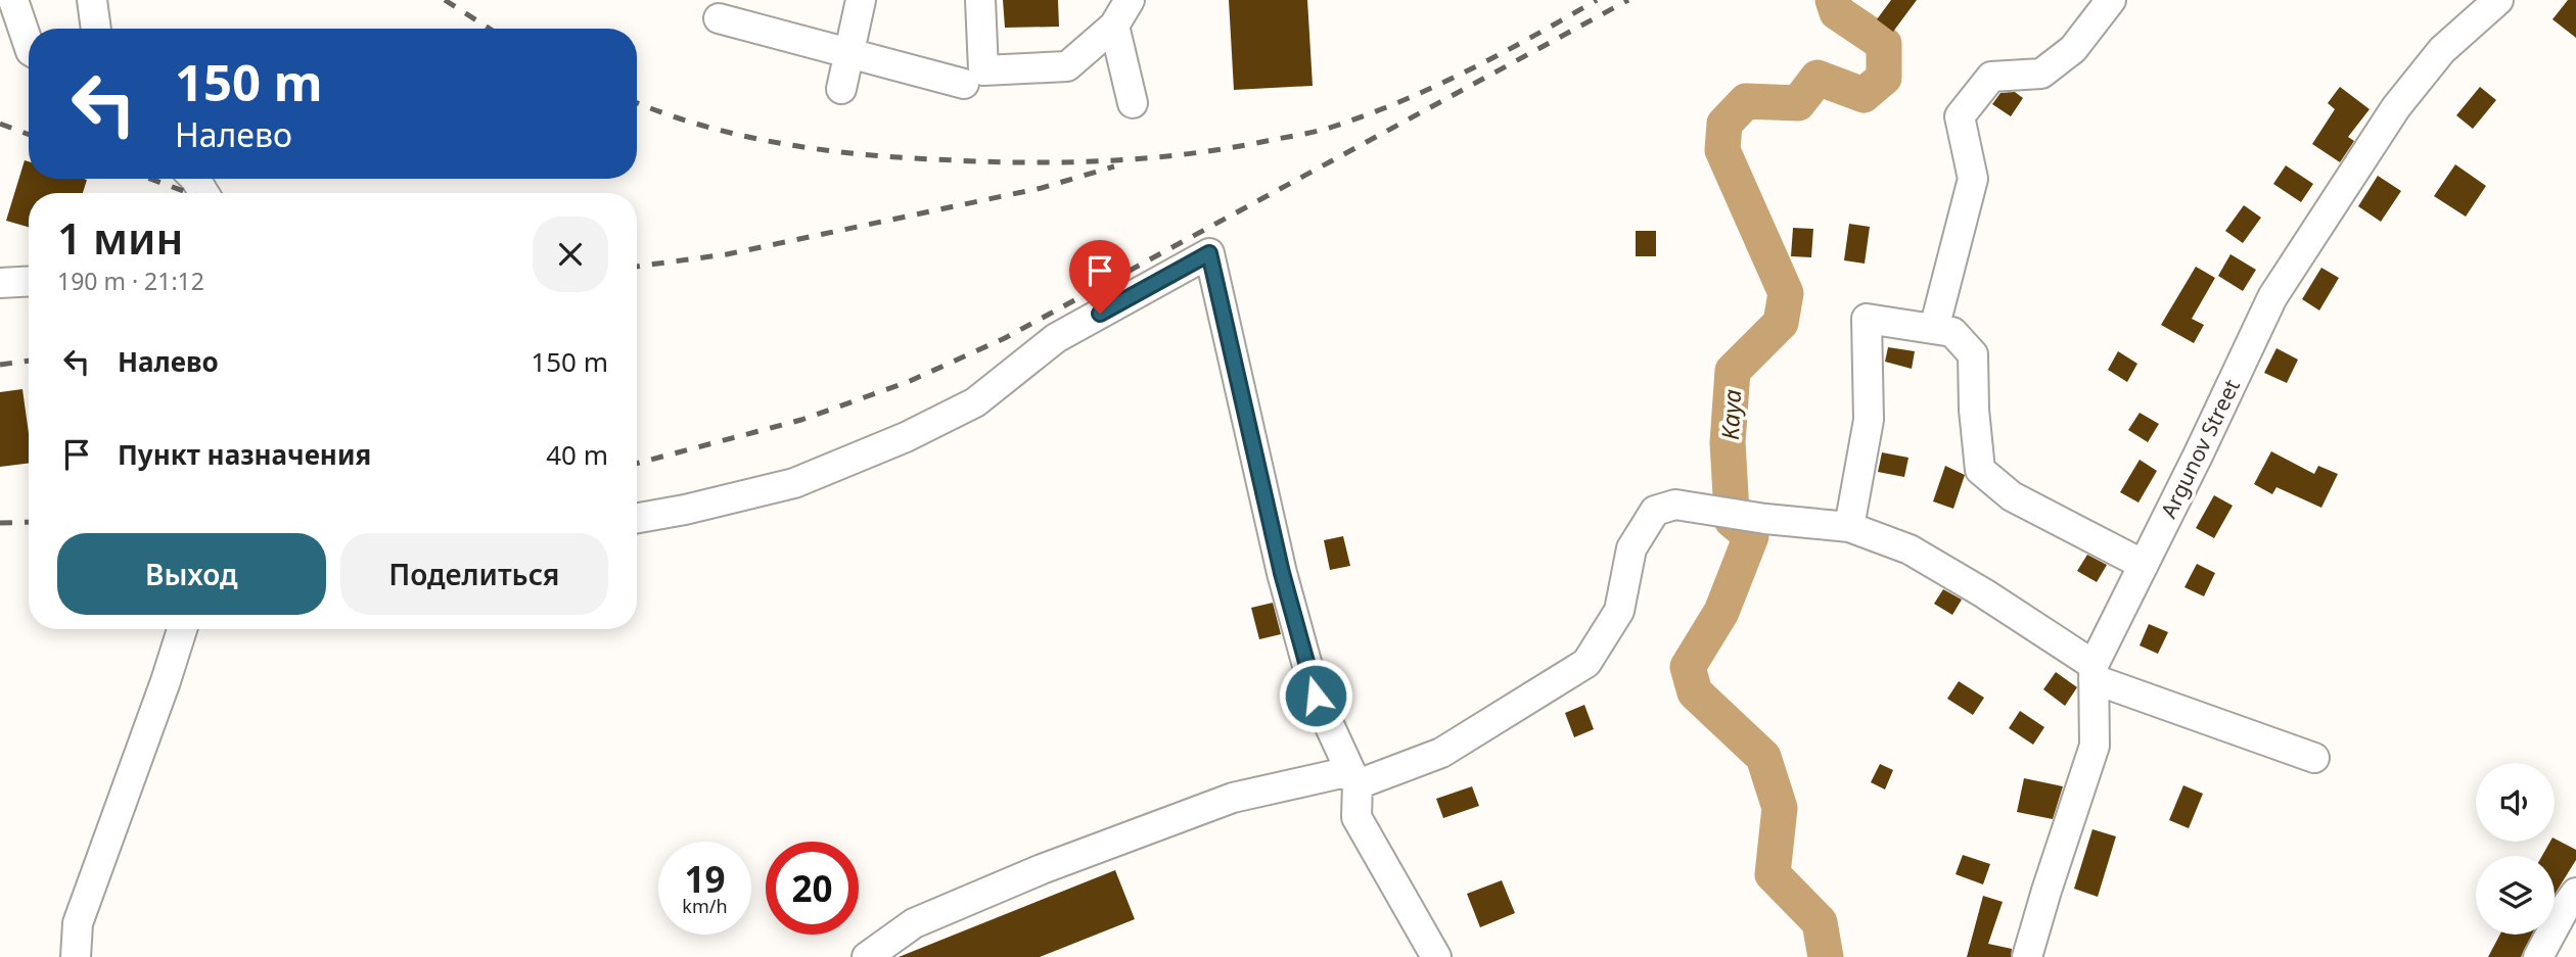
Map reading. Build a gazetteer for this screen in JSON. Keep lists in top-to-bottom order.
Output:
{
  "streets": {
    "street": ["Argunov Street"]
  },
  "water": ["Kaya"],
  "page": {
    "turn": ["150 m", "Налево"],
    "heading": ["1 мин", "190 m · 21:12"],
    "list": [
      {
        "name": "Налево",
        "value": "150 m"
      },
      {
        "name": "Пункт назначения",
        "value": "40 m"
      }
    ],
    "buttons": ["Выход", "Поделиться"],
    "speed": "19 km/h",
    "limit": "20"
  }
}
